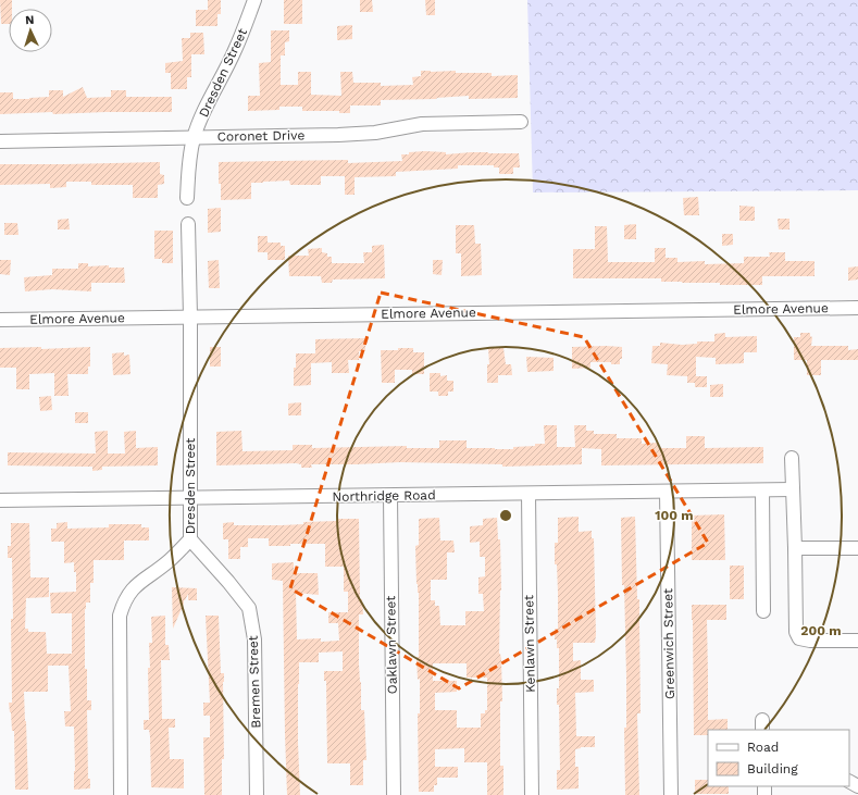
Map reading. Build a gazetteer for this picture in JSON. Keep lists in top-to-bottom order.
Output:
{
  "streets": {
    "street": [
      "Dresden Street",
      "Coronet Drive",
      "Elmore Avenue",
      "Northridge Road",
      "Kenlawn Street",
      "Greenwich Street",
      "Oaklawn Street",
      "Bremen Street"
    ]
  },
  "crossings": [
    ["Dresden Street", "Coronet Drive"],
    ["Dresden Street", "Elmore Avenue"],
    ["Dresden Street", "Northridge Road"],
    ["Dresden Street", "Bremen Street"],
    ["Northridge Road", "Kenlawn Street"],
    ["Northridge Road", "Greenwich Street"],
    ["Northridge Road", "Oaklawn Street"]
  ],
  "legend": ["Road", "Building"],
  "north": "top",
  "rings": ["100 m", "200 m"]
}
